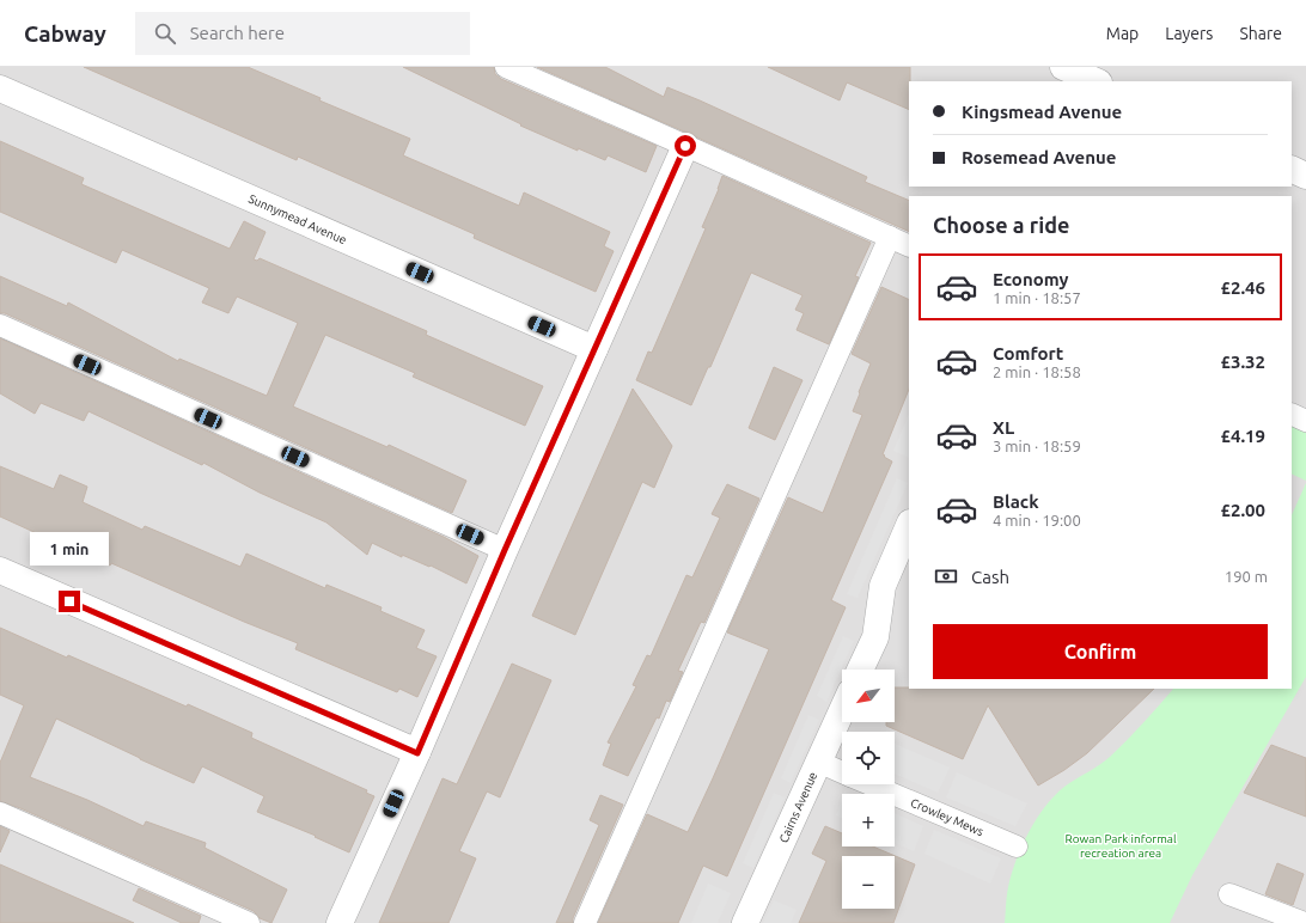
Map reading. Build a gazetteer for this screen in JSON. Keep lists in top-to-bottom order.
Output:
{
  "streets": {
    "street": ["Sunnymead Avenue", "Cairns Avenue"],
    "lane": ["Crowley Mews"]
  },
  "crossings": [
    ["Cairns Avenue", "Crowley Mews"]
  ],
  "parks": ["Rowan Park informal recreation area"],
  "north": "bottom left",
  "page": {
    "header": "Cabway",
    "search": "Search here",
    "nav": ["Map", "Layers", "Share"],
    "banner": ["Kingsmead Avenue", "Rosemead Avenue"],
    "heading": "Choose a ride",
    "list": [
      {
        "name": "Economy",
        "note": "1 min · 18:57",
        "value": "£2.46"
      },
      {
        "name": "Comfort",
        "note": "2 min · 18:58",
        "value": "£3.32"
      },
      {
        "name": "XL",
        "note": "3 min · 18:59",
        "value": "£4.19"
      },
      {
        "name": "Black",
        "note": "4 min · 19:00",
        "value": "£2.00"
      }
    ],
    "bubble": "1 min",
    "pay": ["Cash", "190 m"],
    "buttons": "Confirm",
    "map_buttons": ["+", "−"]
  }
}
